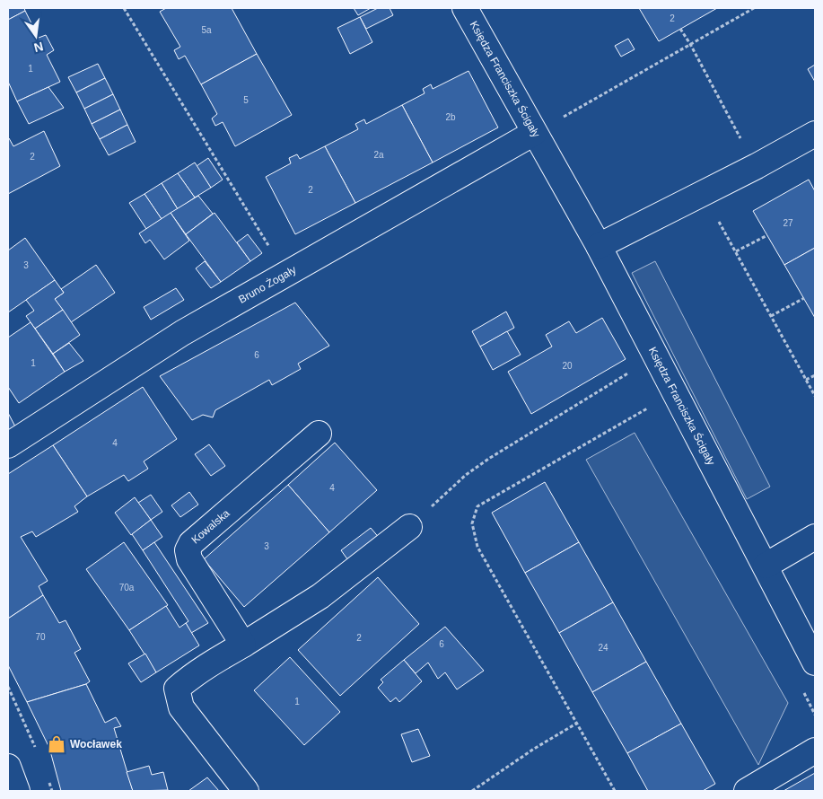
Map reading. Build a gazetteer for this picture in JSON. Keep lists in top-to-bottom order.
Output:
{
  "streets": {
    "street": ["Księdza Franciszka Ścigały", "Bruno Żogały", "Kowalska"]
  },
  "crossings": [
    ["Księdza Franciszka Ścigały", "Bruno Żogały"]
  ],
  "places": {
    "shop": ["Wocławek"]
  },
  "house_numbers": [
    "2",
    "5a",
    "1",
    "5",
    "2b",
    "2a",
    "2",
    "2",
    "27",
    "3",
    "6",
    "1",
    "20",
    "4",
    "4",
    "3",
    "70a",
    "70",
    "2",
    "6",
    "24",
    "1"
  ],
  "north": "bottom"
}
